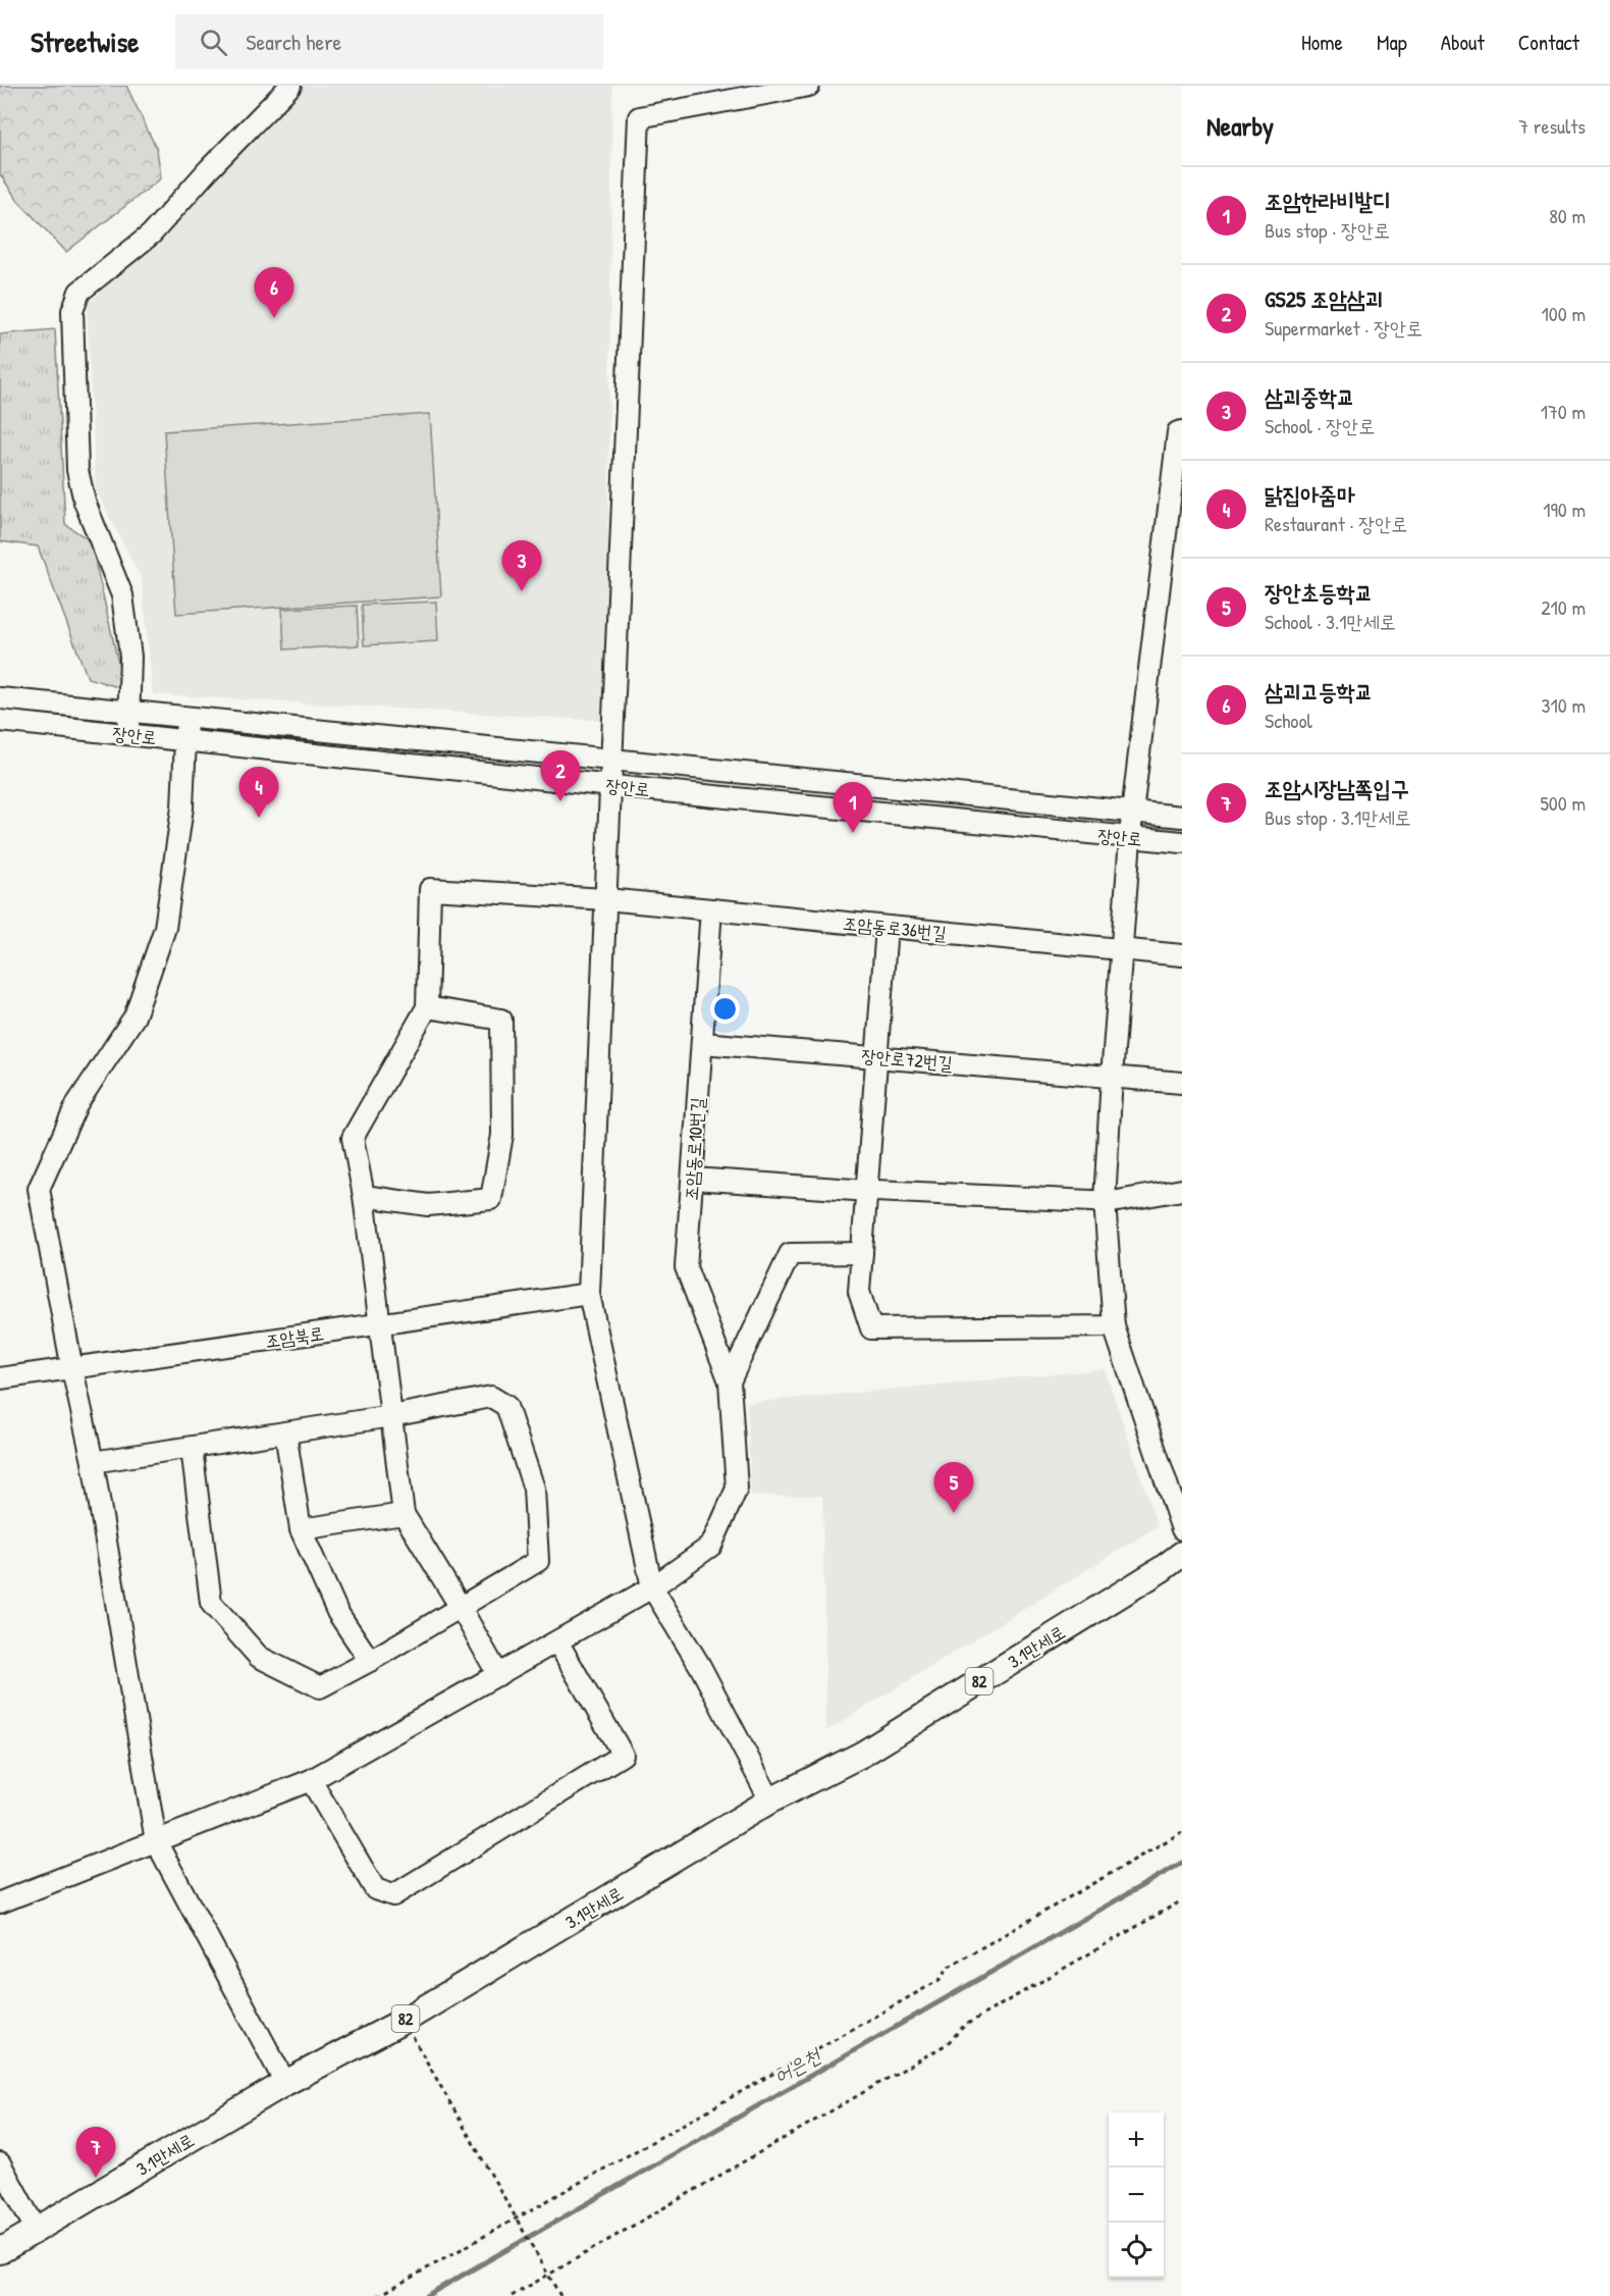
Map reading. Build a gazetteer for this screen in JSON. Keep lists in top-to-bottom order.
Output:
{
  "streets": {
    "main road": ["3.1만세로", "82"],
    "street": [
      "장안로",
      "조암동로36번길",
      "장안로72번길",
      "조암동로10번길",
      "조암북로"
    ]
  },
  "crossings": [
    ["조암동로36번길", "조암동로10번길"],
    ["장안로72번길", "조암동로10번길"]
  ],
  "water": ["어은천"],
  "page": {
    "header": "Streetwise",
    "search": "Search here",
    "nav": [
      "Home",
      "Map",
      "About",
      "Contact"
    ],
    "heading": ["Nearby", "7 results"],
    "list": [
      {
        "mark": "1",
        "name": "조암한라비발디",
        "note": "Bus stop · 장안로",
        "value": "80 m"
      },
      {
        "mark": "2",
        "name": "GS25 조암삼괴",
        "note": "Supermarket · 장안로",
        "value": "100 m"
      },
      {
        "mark": "3",
        "name": "삼괴중학교",
        "note": "School · 장안로",
        "value": "170 m"
      },
      {
        "mark": "4",
        "name": "닭집아줌마",
        "note": "Restaurant · 장안로",
        "value": "190 m"
      },
      {
        "mark": "5",
        "name": "장안초등학교",
        "note": "School · 3.1만세로",
        "value": "210 m"
      },
      {
        "mark": "6",
        "name": "삼괴고등학교",
        "note": "School",
        "value": "310 m"
      },
      {
        "mark": "7",
        "name": "조암시장남쪽입구",
        "note": "Bus stop · 3.1만세로",
        "value": "500 m"
      }
    ],
    "pins": [
      "6",
      "3",
      "2",
      "4",
      "1",
      "5",
      "7"
    ],
    "map_buttons": ["+", "−"]
  }
}
